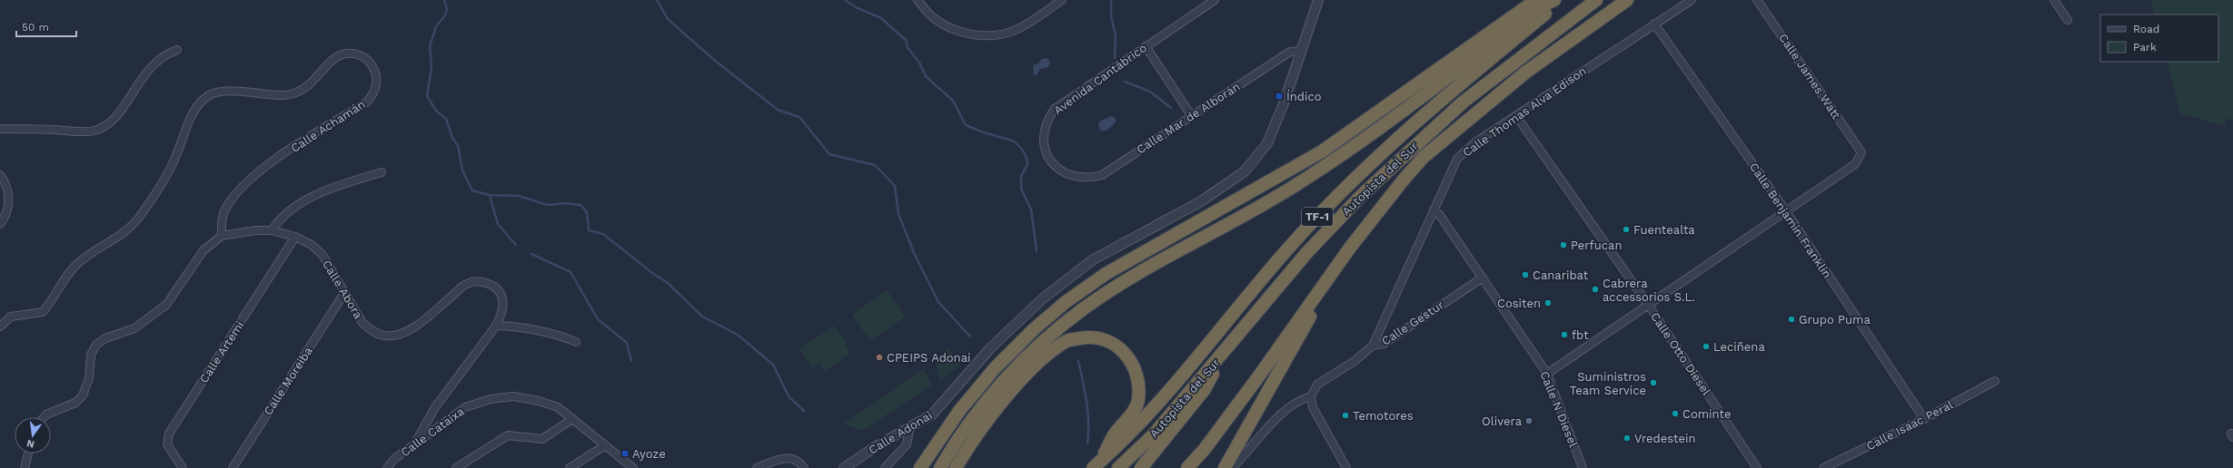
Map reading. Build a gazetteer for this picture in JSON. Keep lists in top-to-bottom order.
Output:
{
  "streets": {
    "highway": ["Autopista del Sur", "TF-1"],
    "street": [
      "Calle James Watt",
      "Avenida Cantábrico",
      "Calle Thomas Alva Edison",
      "Calle Mar de Alborán",
      "Calle Achamán",
      "Calle Benjamin Franklin",
      "Calle Abora",
      "Calle Gestur",
      "Calle Artemi",
      "Calle Otto Diesel",
      "Calle Moreiba",
      "Calle N Diesel",
      "Calle Isaac Peral",
      "Calle Cataixa",
      "Calle Adonai"
    ]
  },
  "crossings": [
    ["Calle James Watt", "Calle Benjamin Franklin"],
    ["Avenida Cantábrico", "Calle Mar de Alborán"],
    ["Calle Thomas Alva Edison", "Calle Benjamin Franklin"],
    ["Calle Thomas Alva Edison", "Calle Gestur"],
    ["Calle Thomas Alva Edison", "Calle Otto Diesel"],
    ["Calle Thomas Alva Edison", "Calle N Diesel"],
    ["Calle Mar de Alborán", "Calle Adonai"],
    ["Calle Achamán", "Calle Abora"],
    ["Calle Benjamin Franklin", "Calle Isaac Peral"],
    ["Calle Abora", "Calle Artemi"],
    ["Calle Abora", "Calle Moreiba"],
    ["Calle Abora", "Calle Cataixa"],
    ["Calle Gestur", "Calle N Diesel"]
  ],
  "places": {
    "transit": ["Índico", "Ayoze"],
    "other": [
      "Fuentealta",
      "Perfucan",
      "Canaribat",
      "Cabrera accessorios S.L.",
      "Cositen",
      "Grupo Puma",
      "fbt",
      "Leciñena",
      "CPEIPS Adonai",
      "Suministros Team Service",
      "Cominte",
      "Temotores",
      "Olivera",
      "Vredestein"
    ]
  },
  "legend": ["Road", "Park"],
  "scale_bar": "50 m",
  "north": "bottom"
}
